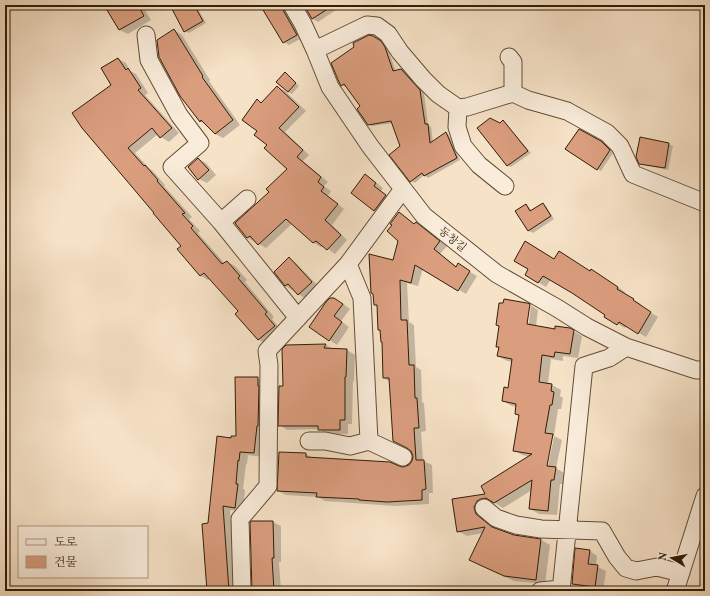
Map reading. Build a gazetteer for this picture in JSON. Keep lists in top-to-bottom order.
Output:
{
  "streets": {
    "street": ["동창길"]
  },
  "legend": ["도로", "건물"],
  "north": "left"
}
